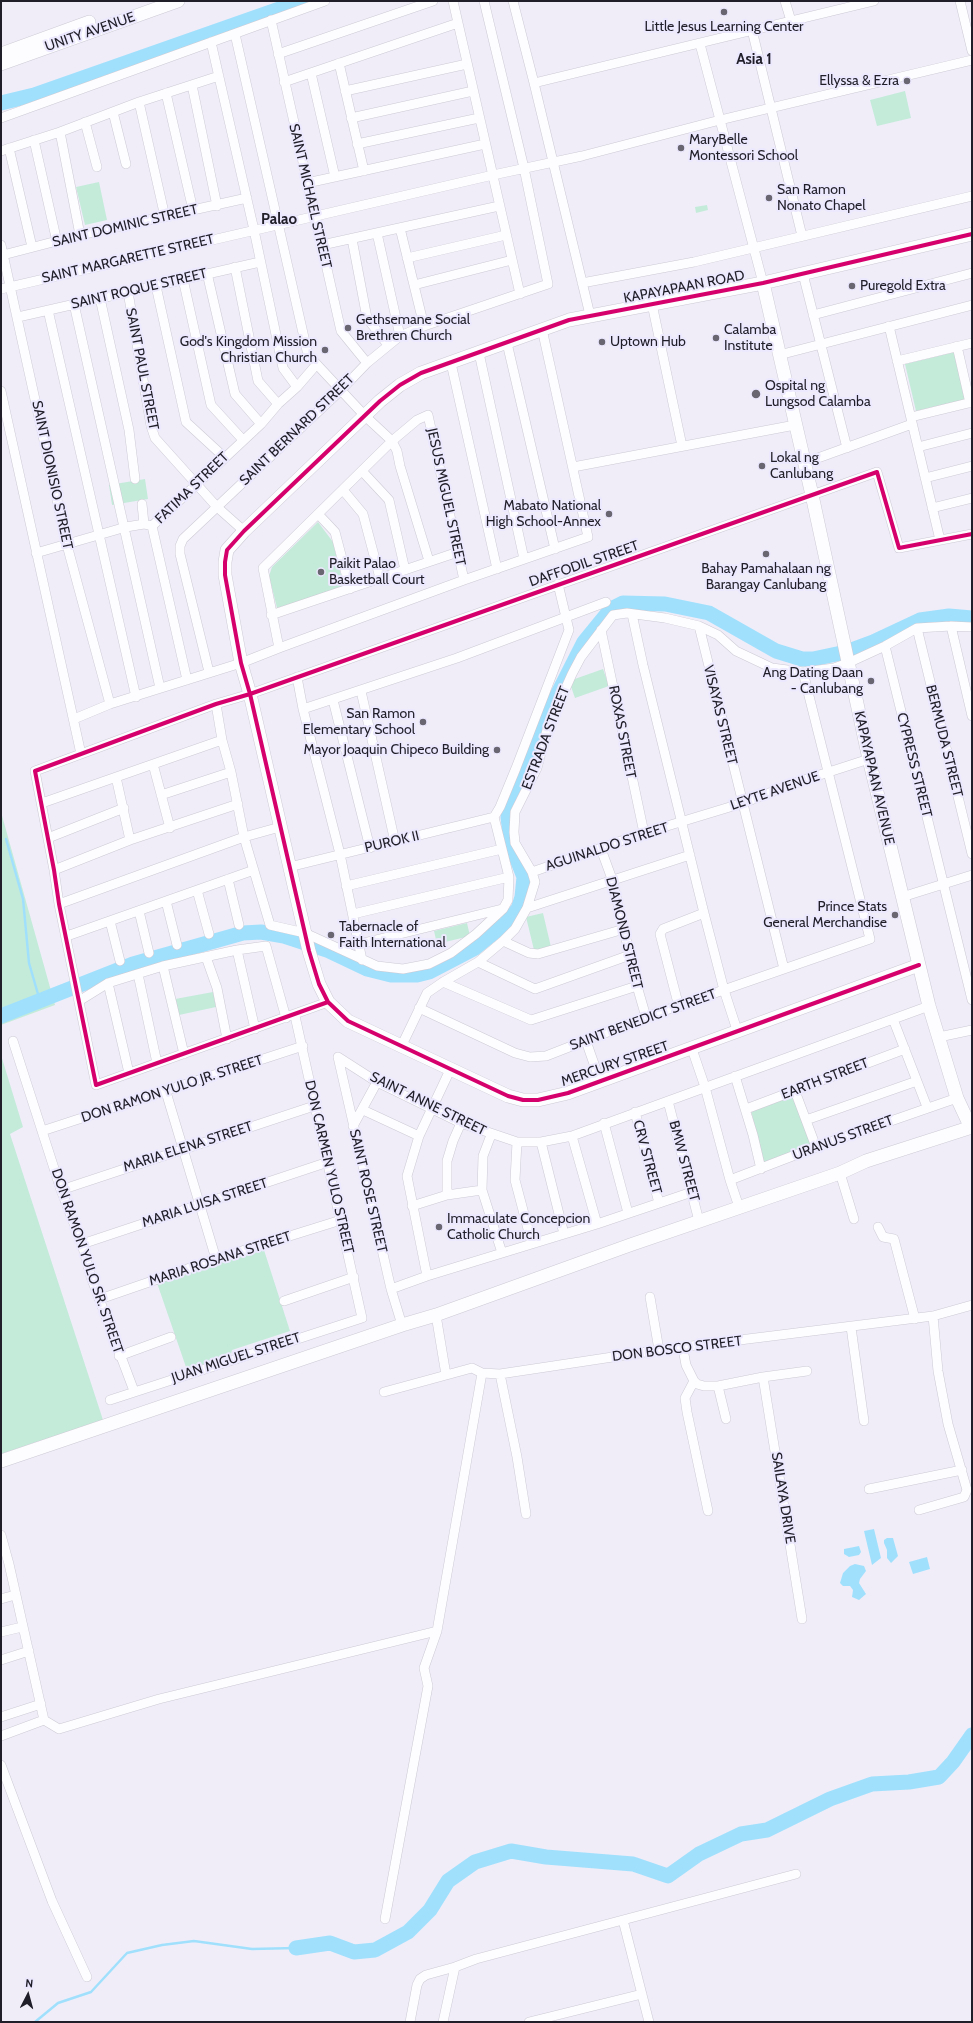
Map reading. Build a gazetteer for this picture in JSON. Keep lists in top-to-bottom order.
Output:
{
  "streets": {
    "street": [
      "UNITY AVENUE",
      "SAINT MICHAEL STREET",
      "SAINT DOMINIC STREET",
      "SAINT MARGARETTE STREET",
      "KAPAYAPAAN ROAD",
      "SAINT ROQUE STREET",
      "SAINT PAUL STREET",
      "SAINT BERNARD STREET",
      "SAINT DIONISIO STREET",
      "FATIMA STREET",
      "JESUS MIGUEL STREET",
      "DAFFODIL STREET",
      "VISAYAS STREET",
      "ROXAS STREET",
      "ESTRADA STREET",
      "BERMUDA STREET",
      "CYPRESS STREET",
      "KAPAYAPAAN AVENUE",
      "LEYTE AVENUE",
      "PUROK II",
      "AGUINALDO STREET",
      "DIAMOND STREET",
      "SAINT BENEDICT STREET",
      "MERCURY STREET",
      "EARTH STREET",
      "DON RAMON YULO JR. STREET",
      "SAINT ANNE STREET",
      "URANUS STREET",
      "MARIA ELENA STREET",
      "CRV STREET",
      "BMW STREET",
      "DON CARMEN YULO STREET",
      "SAINT ROSE STREET",
      "MARIA LUISA STREET",
      "MARIA ROSANA STREET",
      "DON RAMON YULO SR. STREET",
      "DON BOSCO STREET",
      "JUAN MIGUEL STREET",
      "SAILAYA DRIVE"
    ]
  },
  "crossings": [
    ["SAINT MICHAEL STREET", "SAINT MARGARETTE STREET"],
    ["SAINT MICHAEL STREET", "SAINT BERNARD STREET"],
    ["SAINT DOMINIC STREET", "SAINT DIONISIO STREET"],
    ["SAINT MARGARETTE STREET", "SAINT BERNARD STREET"],
    ["SAINT MARGARETTE STREET", "SAINT DIONISIO STREET"],
    ["KAPAYAPAAN ROAD", "SAINT PAUL STREET"],
    ["KAPAYAPAAN ROAD", "DAFFODIL STREET"],
    ["KAPAYAPAAN ROAD", "KAPAYAPAAN AVENUE"],
    ["KAPAYAPAAN ROAD", "PUROK II"],
    ["KAPAYAPAAN ROAD", "MERCURY STREET"],
    ["SAINT ROQUE STREET", "SAINT PAUL STREET"],
    ["SAINT ROQUE STREET", "SAINT DIONISIO STREET"],
    ["SAINT PAUL STREET", "SAINT BERNARD STREET"],
    ["SAINT PAUL STREET", "FATIMA STREET"],
    ["SAINT DIONISIO STREET", "FATIMA STREET"],
    ["DAFFODIL STREET", "KAPAYAPAAN AVENUE"],
    ["VISAYAS STREET", "ESTRADA STREET"],
    ["VISAYAS STREET", "LEYTE AVENUE"],
    ["VISAYAS STREET", "SAINT BENEDICT STREET"],
    ["ROXAS STREET", "ESTRADA STREET"],
    ["ROXAS STREET", "AGUINALDO STREET"],
    ["ESTRADA STREET", "BERMUDA STREET"],
    ["ESTRADA STREET", "CYPRESS STREET"],
    ["ESTRADA STREET", "KAPAYAPAAN AVENUE"],
    ["ESTRADA STREET", "AGUINALDO STREET"],
    ["KAPAYAPAAN AVENUE", "LEYTE AVENUE"],
    ["KAPAYAPAAN AVENUE", "MERCURY STREET"],
    ["KAPAYAPAAN AVENUE", "SAINT ANNE STREET"],
    ["KAPAYAPAAN AVENUE", "URANUS STREET"],
    ["LEYTE AVENUE", "AGUINALDO STREET"],
    ["LEYTE AVENUE", "SAINT BENEDICT STREET"],
    ["AGUINALDO STREET", "DIAMOND STREET"],
    ["DIAMOND STREET", "SAINT BENEDICT STREET"],
    ["DON RAMON YULO JR. STREET", "DON CARMEN YULO STREET"],
    ["DON RAMON YULO JR. STREET", "DON RAMON YULO SR. STREET"],
    ["SAINT ANNE STREET", "CRV STREET"],
    ["SAINT ANNE STREET", "BMW STREET"],
    ["SAINT ANNE STREET", "SAINT ROSE STREET"],
    ["MARIA ELENA STREET", "DON CARMEN YULO STREET"],
    ["MARIA ELENA STREET", "DON RAMON YULO SR. STREET"],
    ["DON CARMEN YULO STREET", "MARIA LUISA STREET"],
    ["DON CARMEN YULO STREET", "MARIA ROSANA STREET"],
    ["DON CARMEN YULO STREET", "JUAN MIGUEL STREET"],
    ["MARIA LUISA STREET", "DON RAMON YULO SR. STREET"],
    ["MARIA ROSANA STREET", "DON RAMON YULO SR. STREET"],
    ["DON RAMON YULO SR. STREET", "JUAN MIGUEL STREET"]
  ],
  "districts": ["Asia 1", "Palao"],
  "places": [
    "Little Jesus Learning Center",
    "Ellyssa & Ezra",
    "MaryBelle Montessori School",
    "San Ramon Nonato Chapel",
    "Puregold Extra",
    "Gethsemane Social Brethren Church",
    "Calamba Institute",
    "Uptown Hub",
    "God's Kingdom Mission Christian Church",
    "Ospital ng Lungsod Calamba",
    "Lokal ng Canlubang",
    "Mabato National High School-Annex",
    "Bahay Pamahalaan ng Barangay Canlubang",
    "Paikit Palao Basketball Court",
    "Ang Dating Daan - Canlubang",
    "San Ramon Elementary School",
    "Mayor Joaquin Chipeco Building",
    "Prince Stats General Merchandise",
    "Tabernacle of Faith International",
    "Immaculate Concepcion Catholic Church"
  ],
  "north": "top"
}
